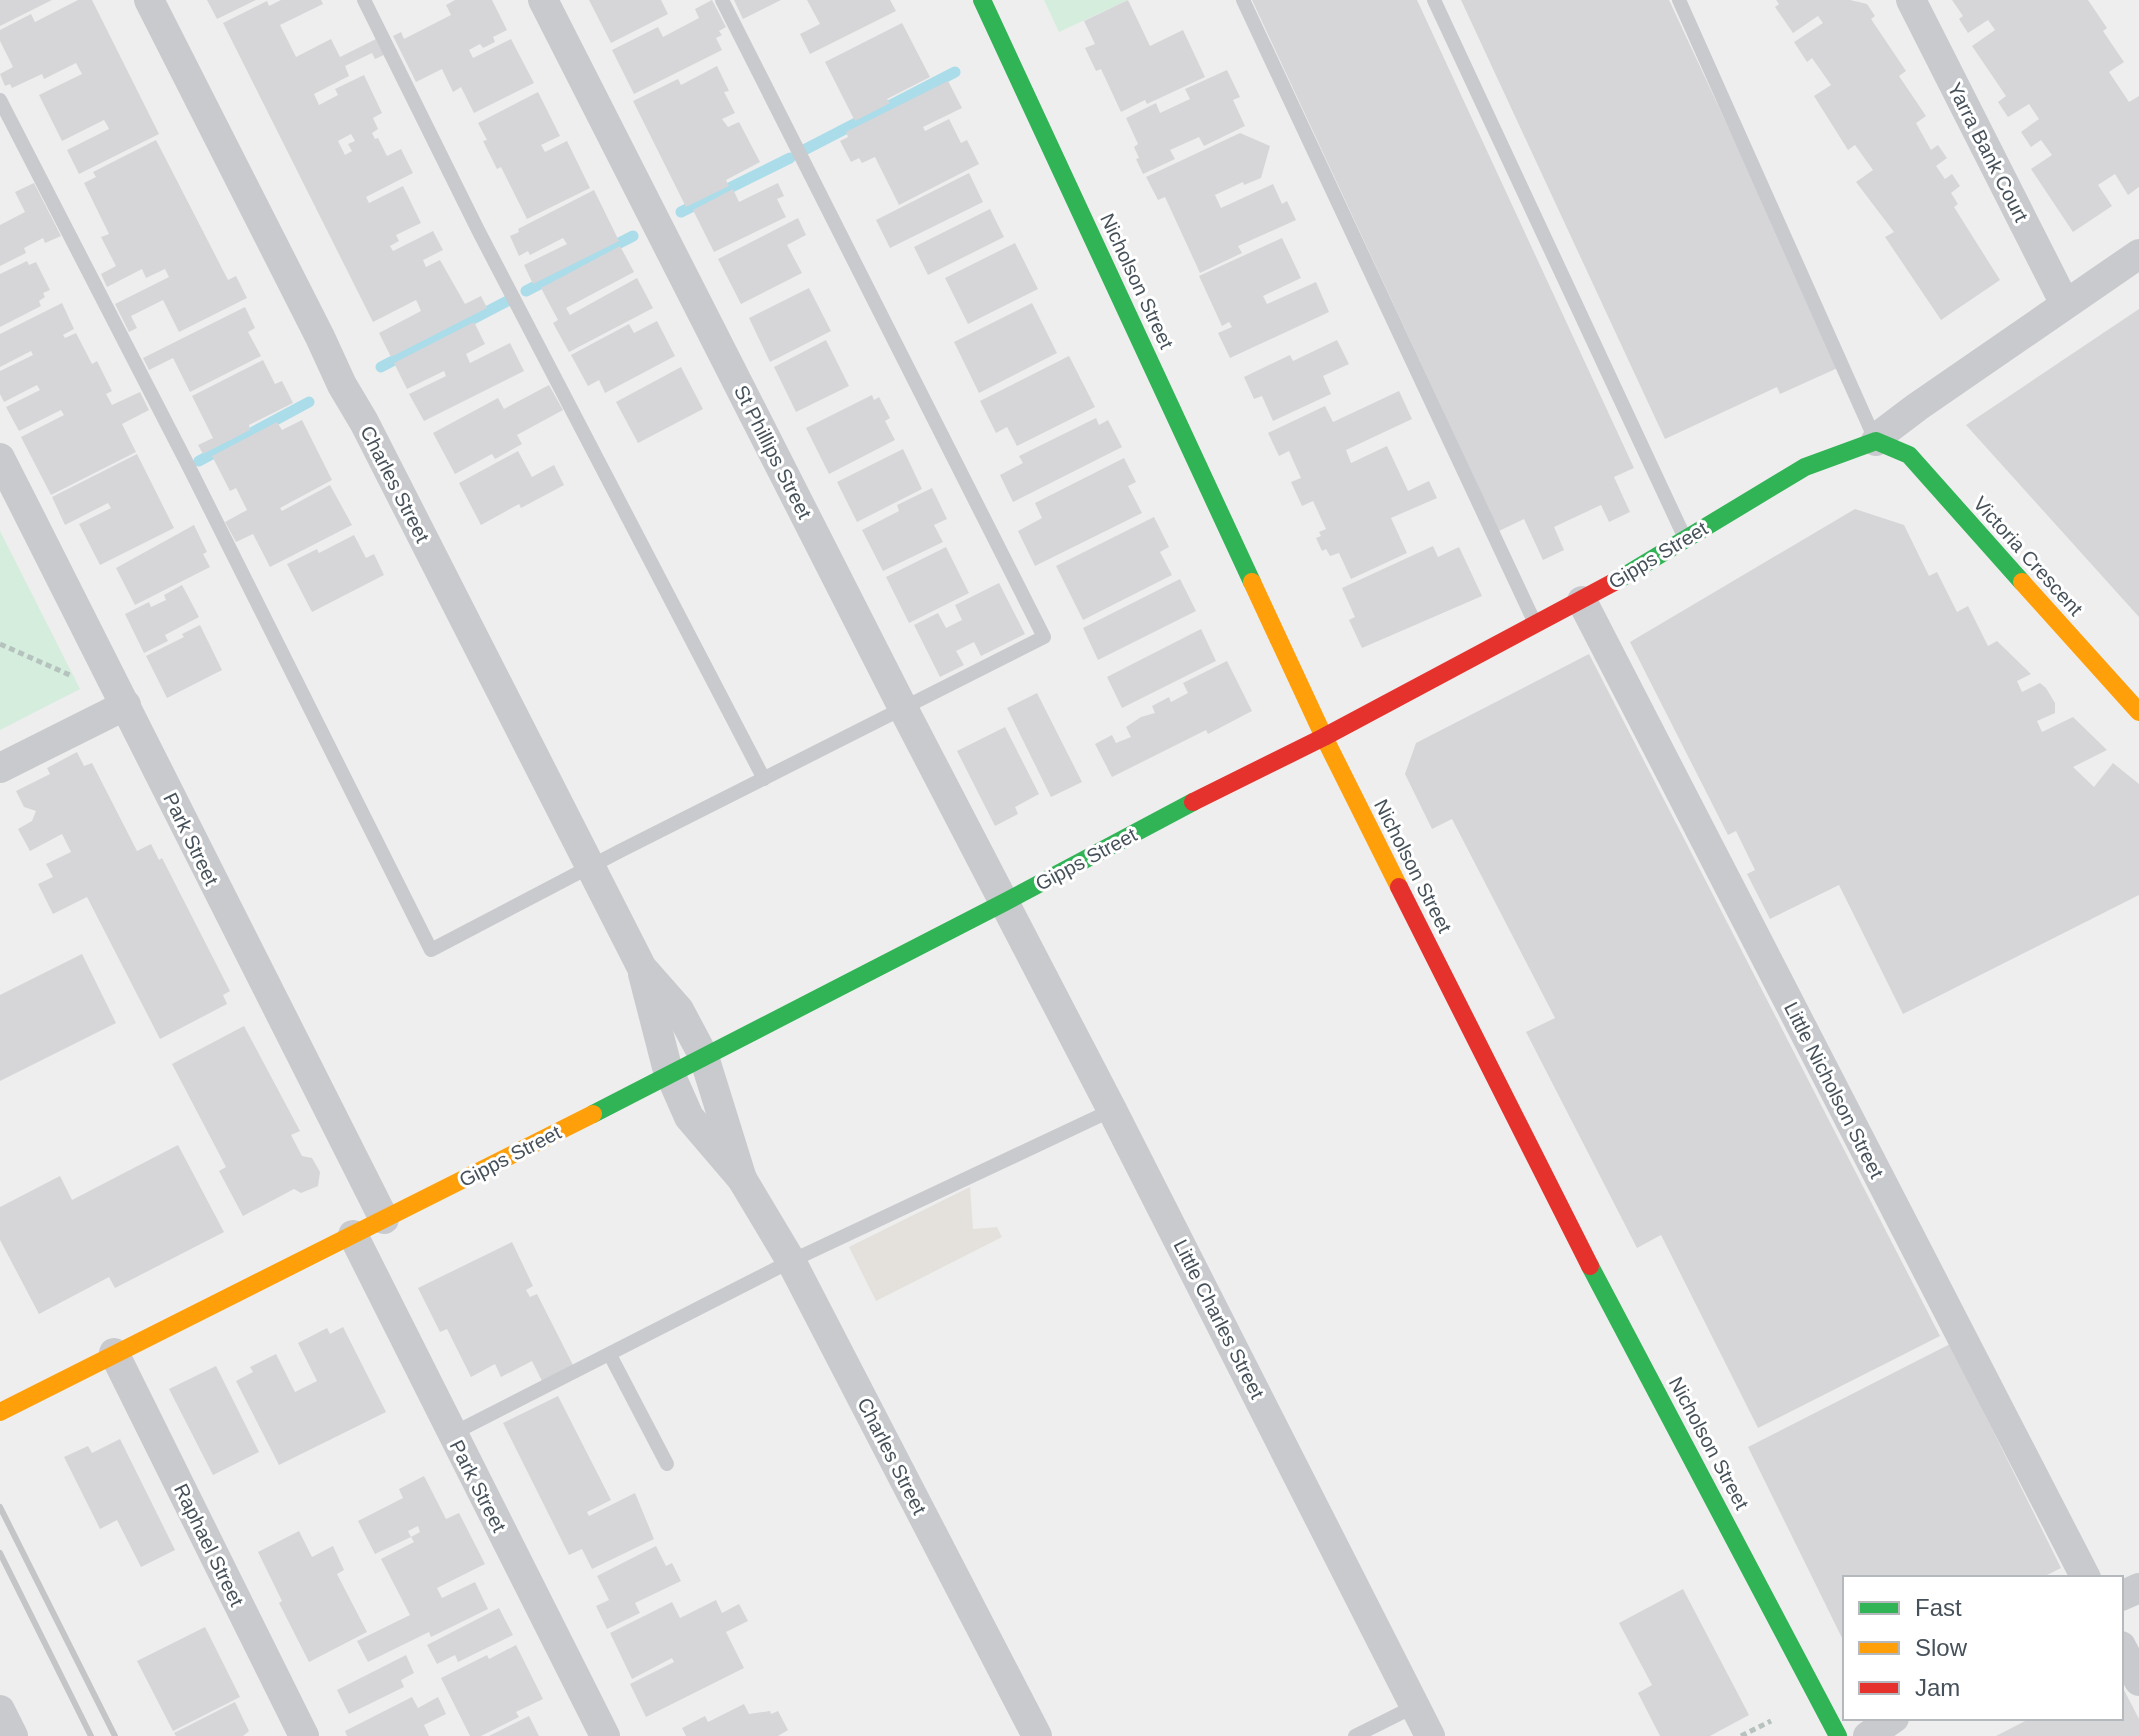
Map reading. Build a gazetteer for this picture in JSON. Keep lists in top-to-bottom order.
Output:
{
  "streets": {
    "street": [
      "Yarra Bank Court",
      "Nicholson Street",
      "St Phillips Street",
      "Charles Street",
      "Gipps Street",
      "Victoria Crescent",
      "Park Street",
      "Little Nicholson Street",
      "Little Charles Street",
      "Raphael Street"
    ]
  },
  "crossings": [
    ["Yarra Bank Court", "Gipps Street"],
    ["Nicholson Street", "Gipps Street"],
    ["St Phillips Street", "Gipps Street"],
    ["St Phillips Street", "Little Charles Street"],
    ["Charles Street", "Gipps Street"],
    ["Gipps Street", "Victoria Crescent"],
    ["Gipps Street", "Park Street"],
    ["Gipps Street", "Little Nicholson Street"],
    ["Gipps Street", "Little Charles Street"],
    ["Gipps Street", "Raphael Street"]
  ],
  "legend": ["Fast", "Slow", "Jam"]
}
